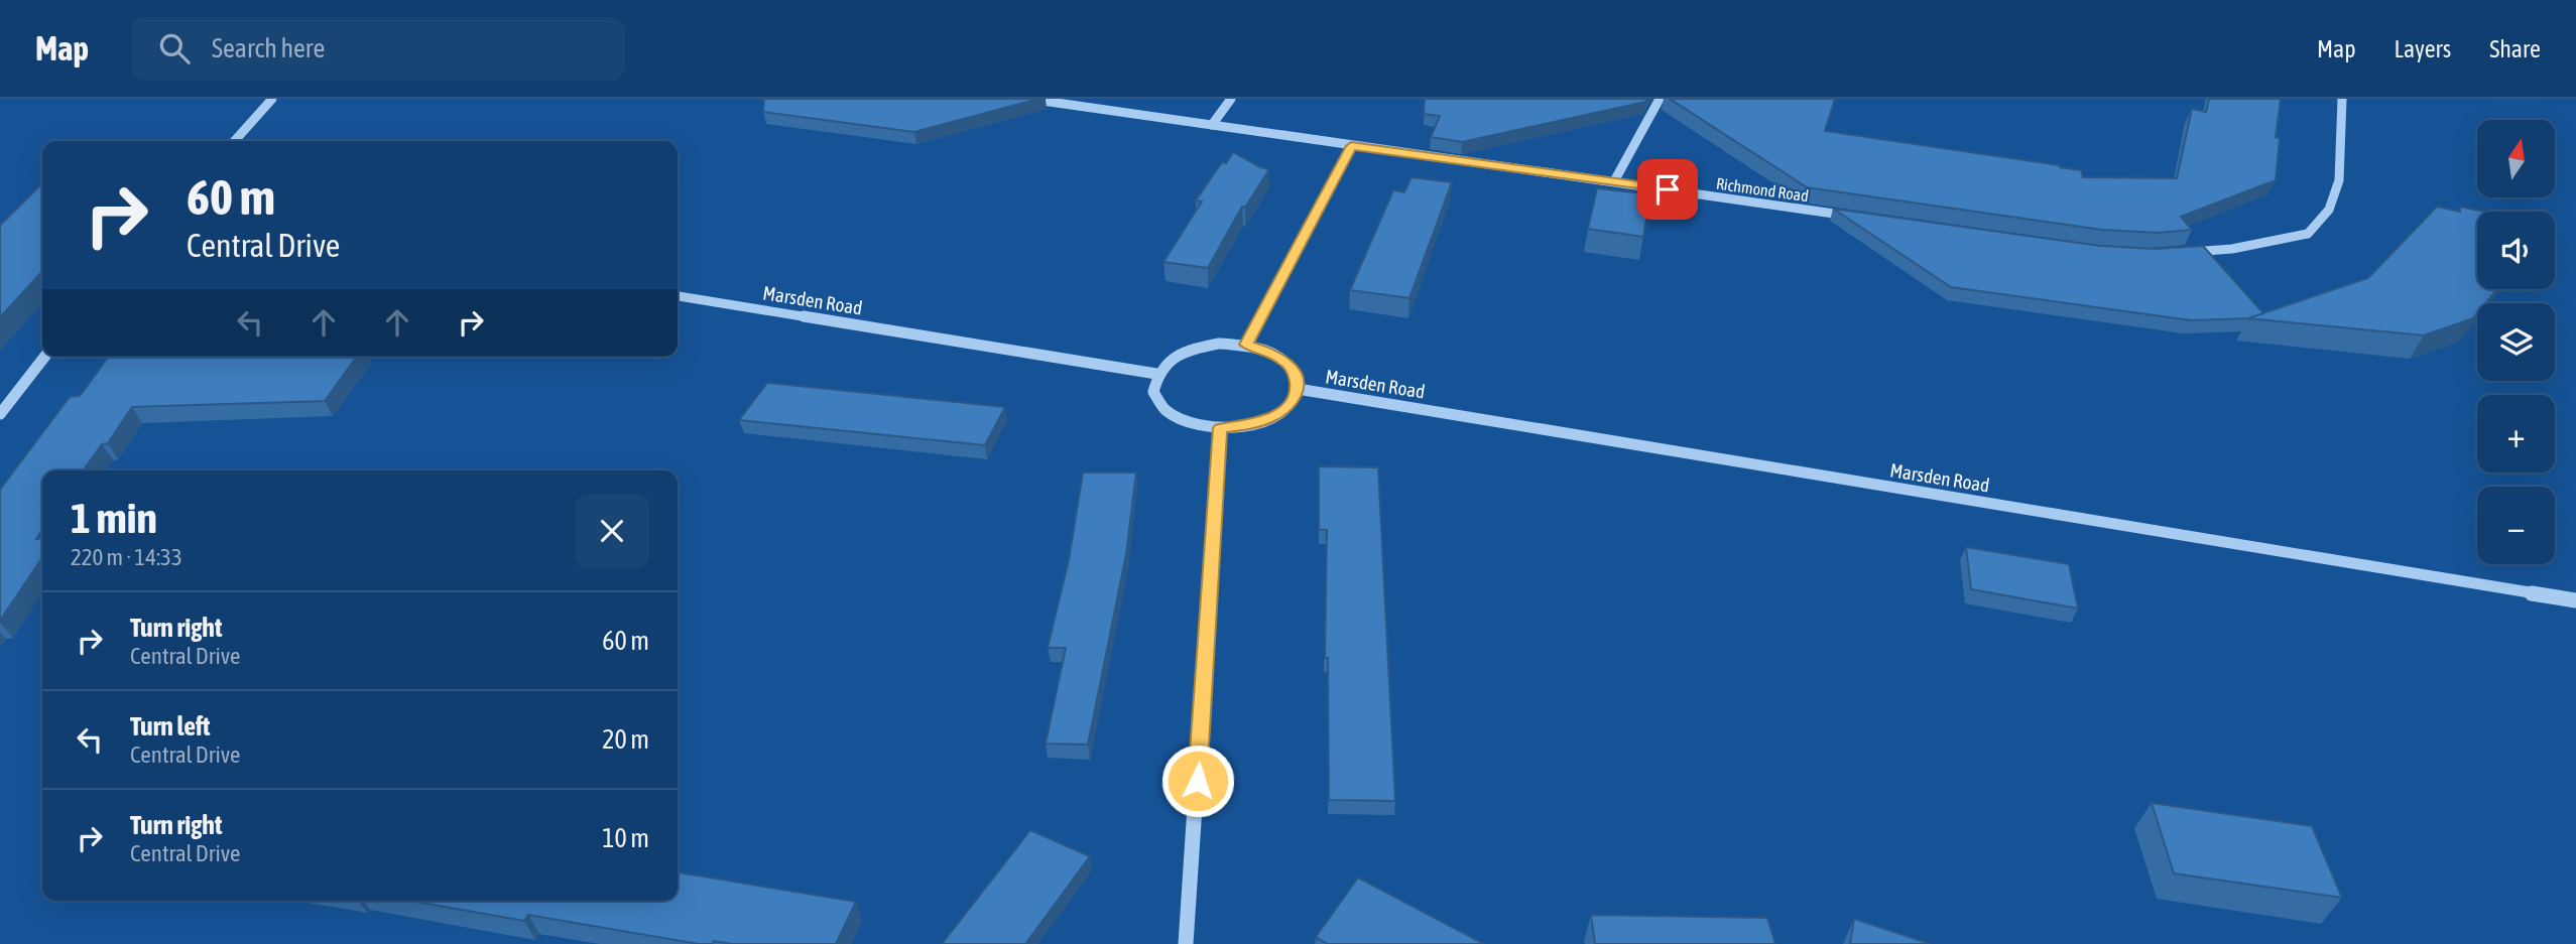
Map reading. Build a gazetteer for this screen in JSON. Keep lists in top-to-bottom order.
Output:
{
  "streets": {
    "street": ["Richmond Road", "Marsden Road"]
  },
  "north": "top",
  "page": {
    "header": "Map",
    "search": "Search here",
    "nav": ["Map", "Layers", "Share"],
    "map_buttons": ["+", "−"],
    "turn": ["60 m", "Central Drive"],
    "heading": ["1 min", "220 m · 14:33"],
    "list": [
      {
        "name": "Turn right",
        "note": "Central Drive",
        "value": "60 m"
      },
      {
        "name": "Turn left",
        "note": "Central Drive",
        "value": "20 m"
      },
      {
        "name": "Turn right",
        "note": "Central Drive",
        "value": "10 m"
      }
    ]
  }
}
